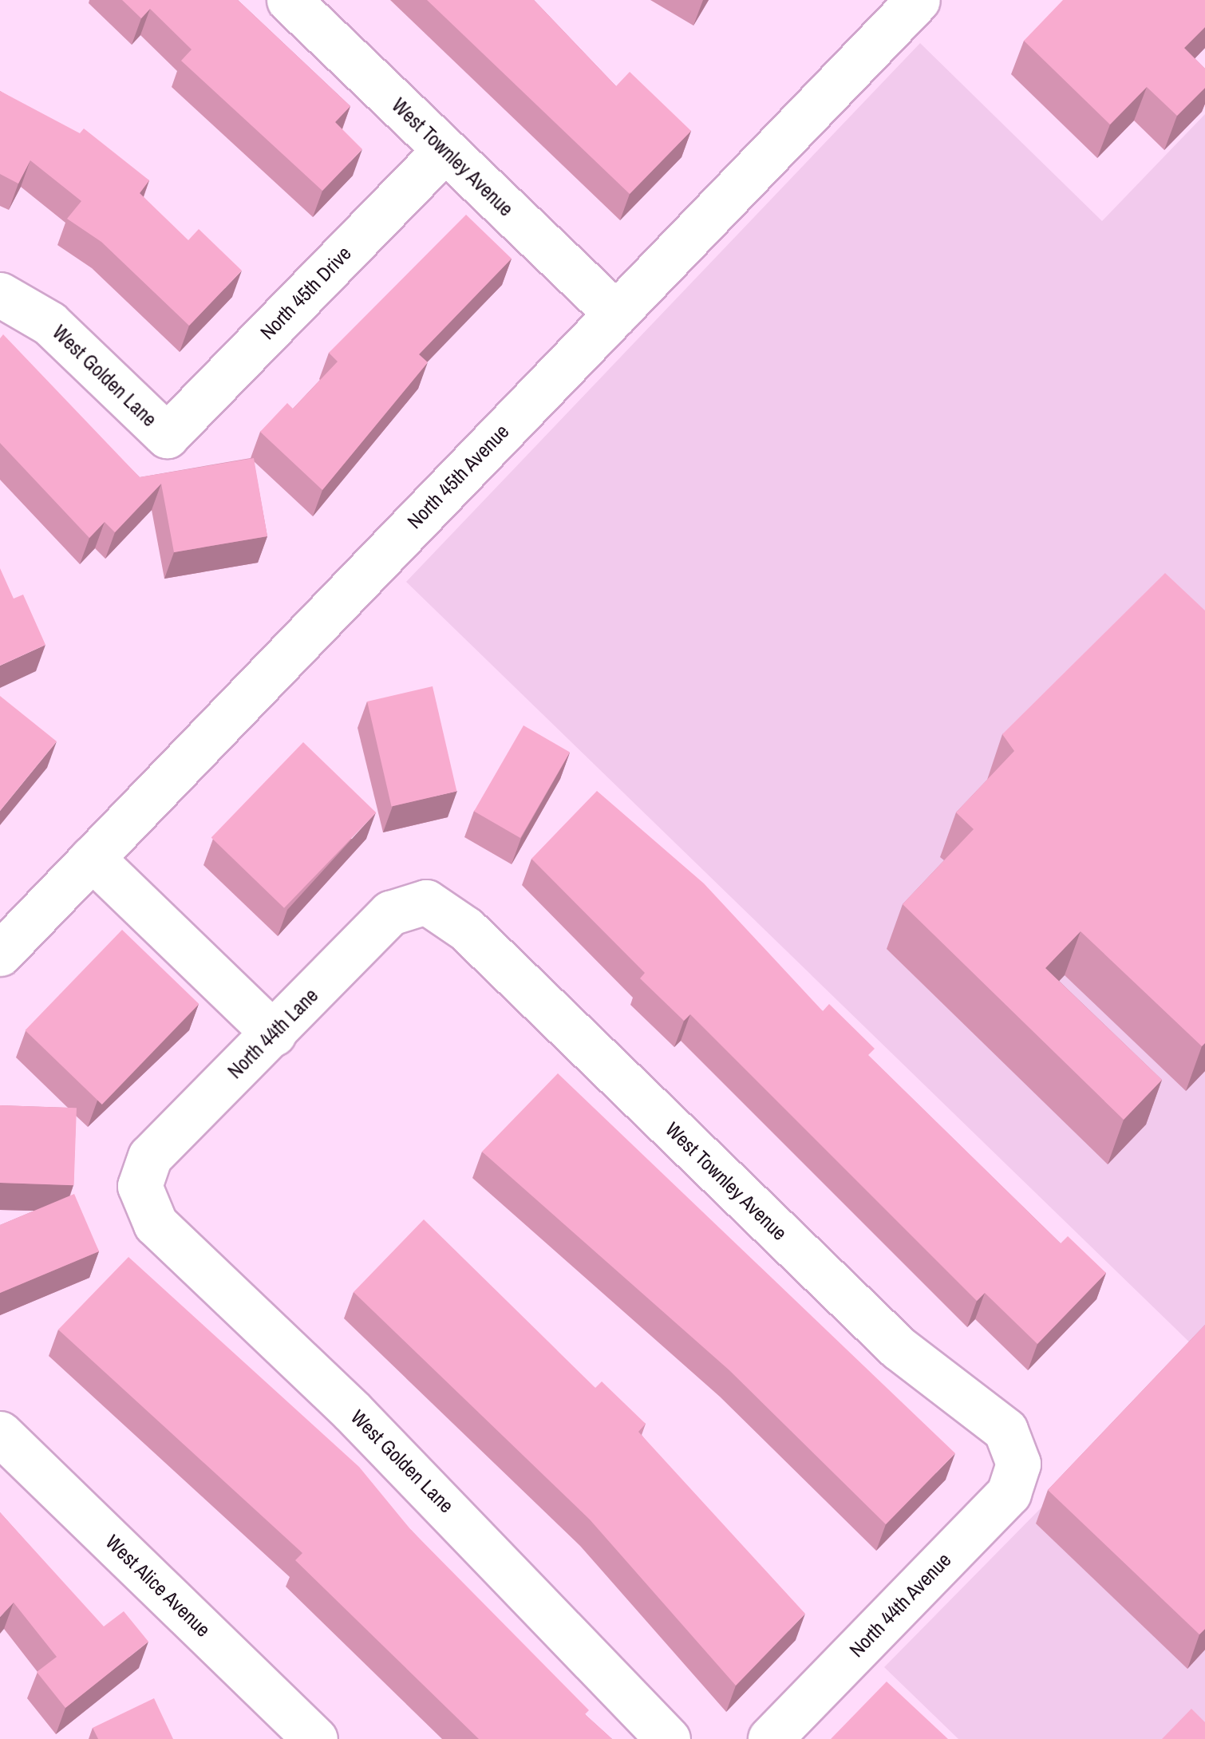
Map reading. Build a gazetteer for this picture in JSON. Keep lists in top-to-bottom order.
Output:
{
  "streets": {
    "street": [
      "West Townley Avenue",
      "North 45th Drive",
      "West Golden Lane",
      "North 45th Avenue",
      "North 44th Lane",
      "West Alice Avenue",
      "North 44th Avenue"
    ]
  },
  "crossings": [
    ["West Townley Avenue", "North 45th Drive"],
    ["West Townley Avenue", "North 45th Avenue"],
    ["West Townley Avenue", "North 44th Lane"],
    ["West Townley Avenue", "North 44th Avenue"],
    ["North 45th Drive", "West Golden Lane"],
    ["West Golden Lane", "North 44th Lane"]
  ]
}
